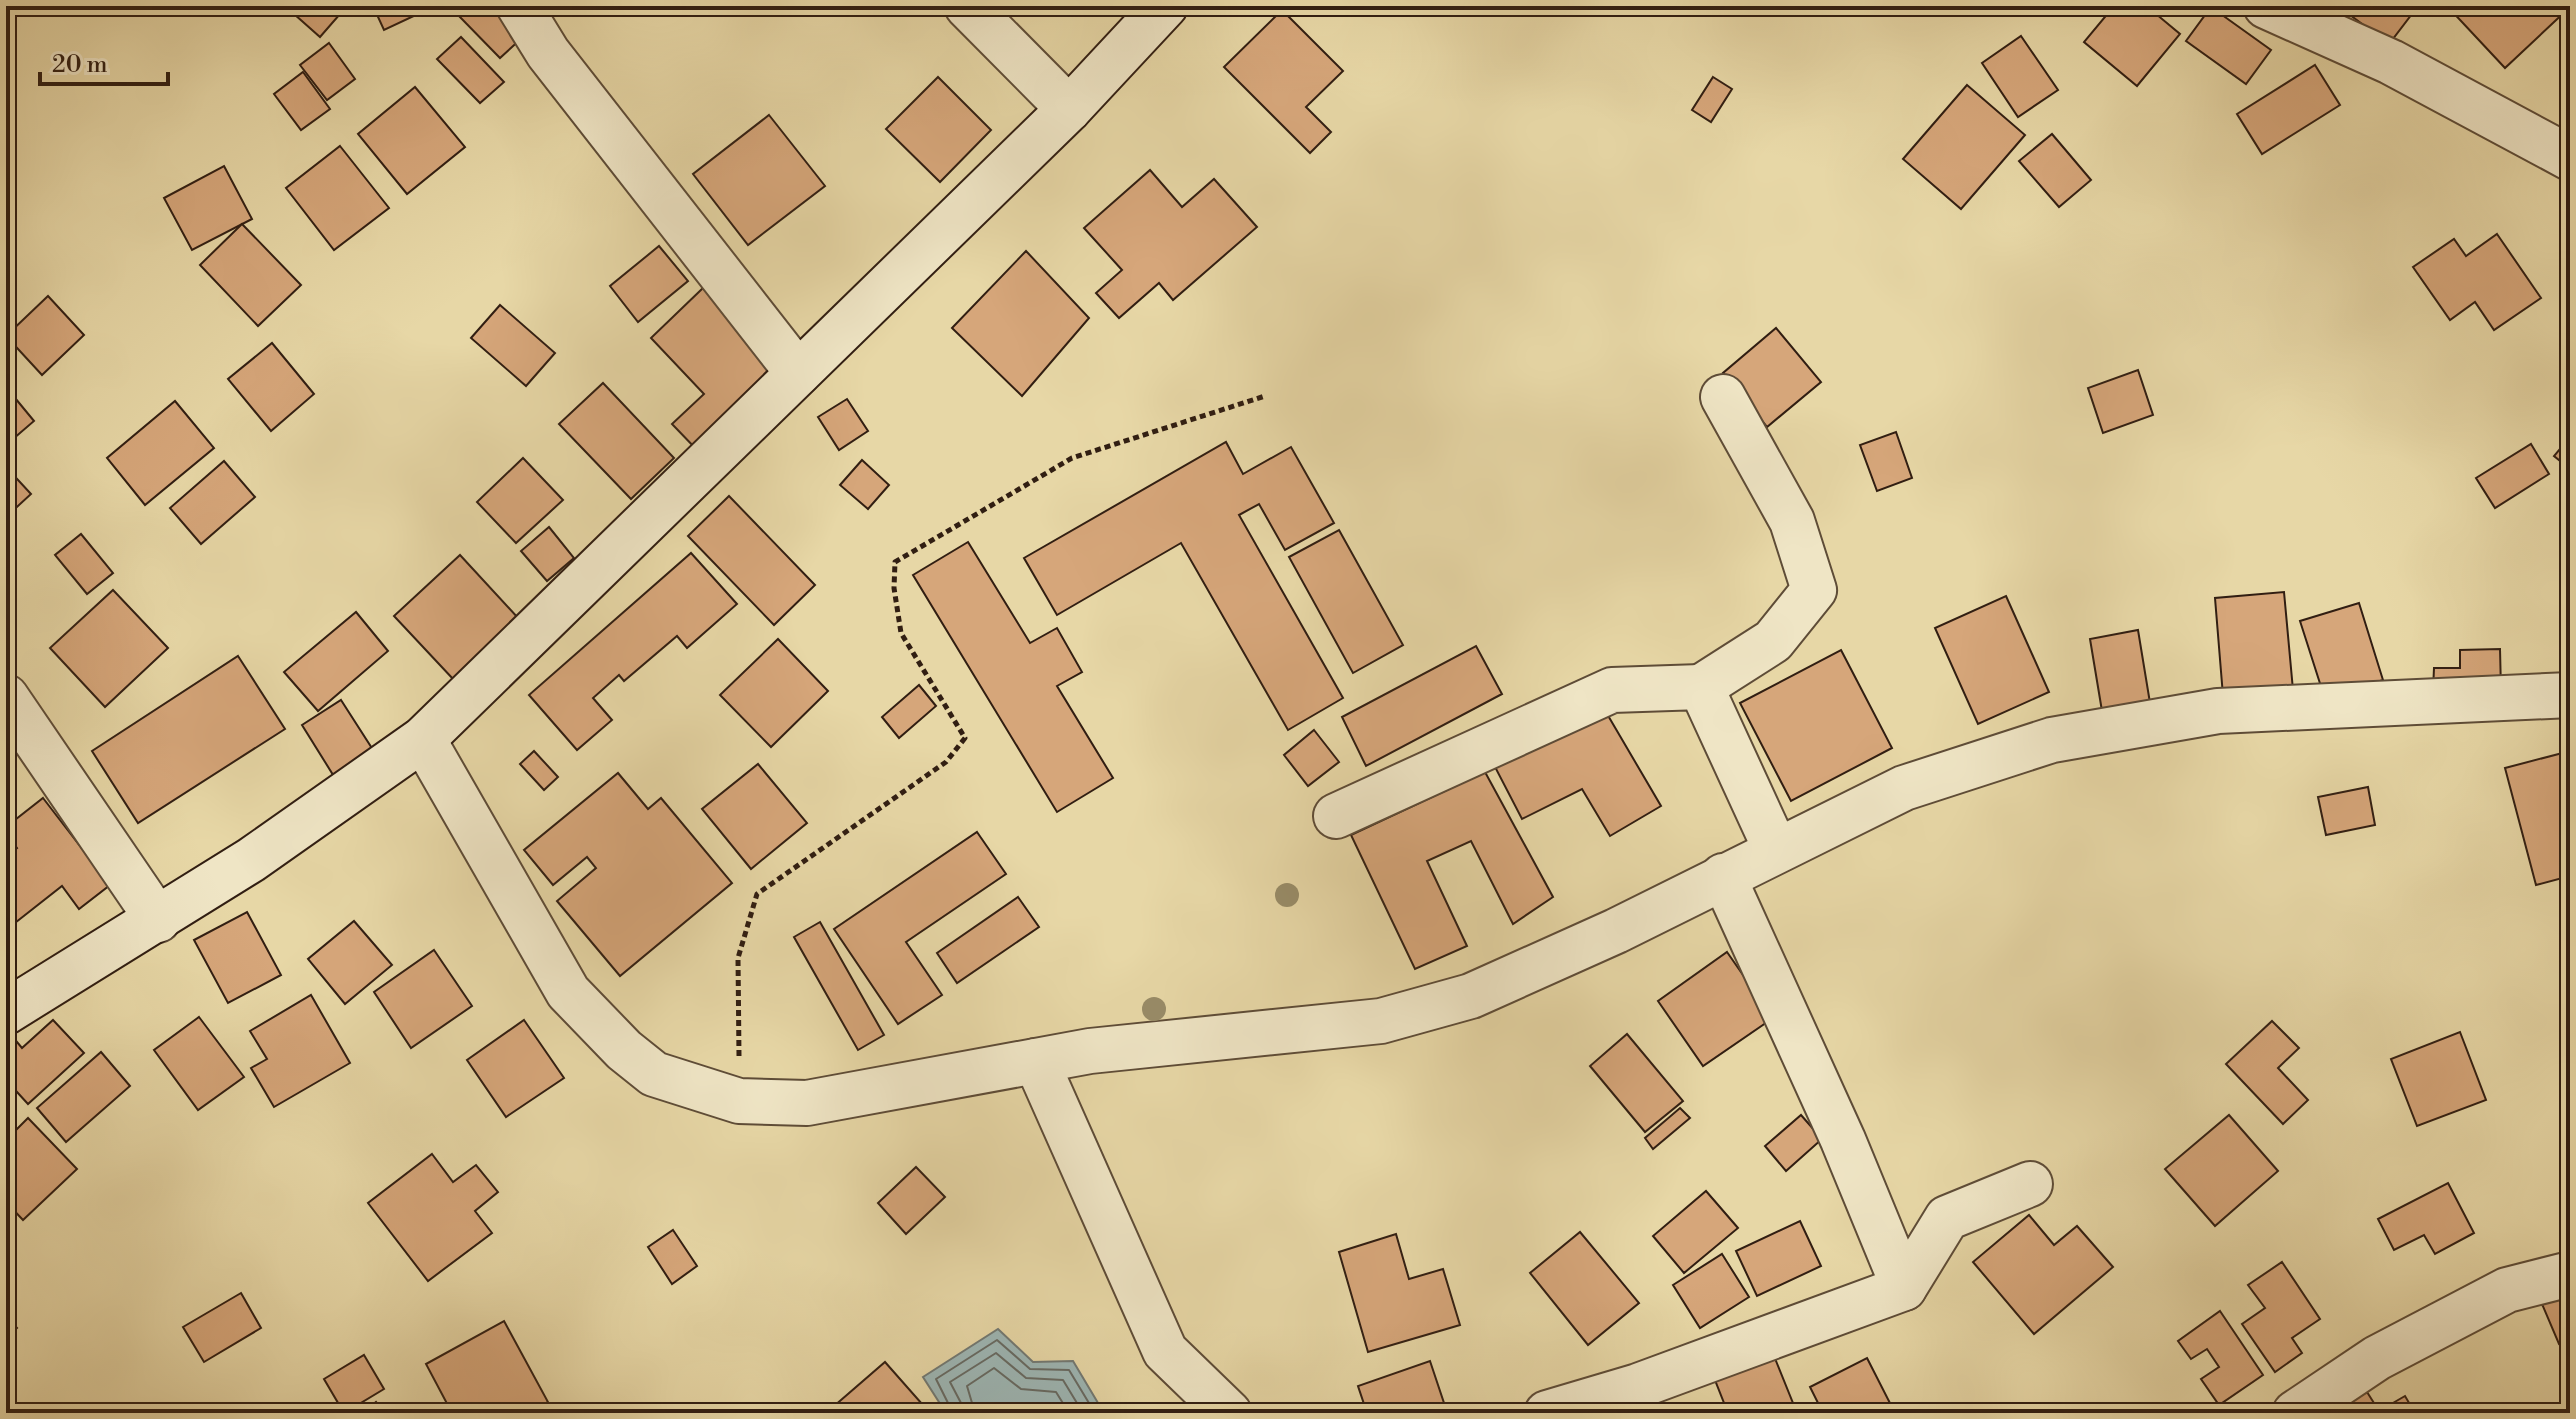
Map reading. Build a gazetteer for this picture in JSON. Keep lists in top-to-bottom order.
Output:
{
  "scale_bar": "20 m"
}
